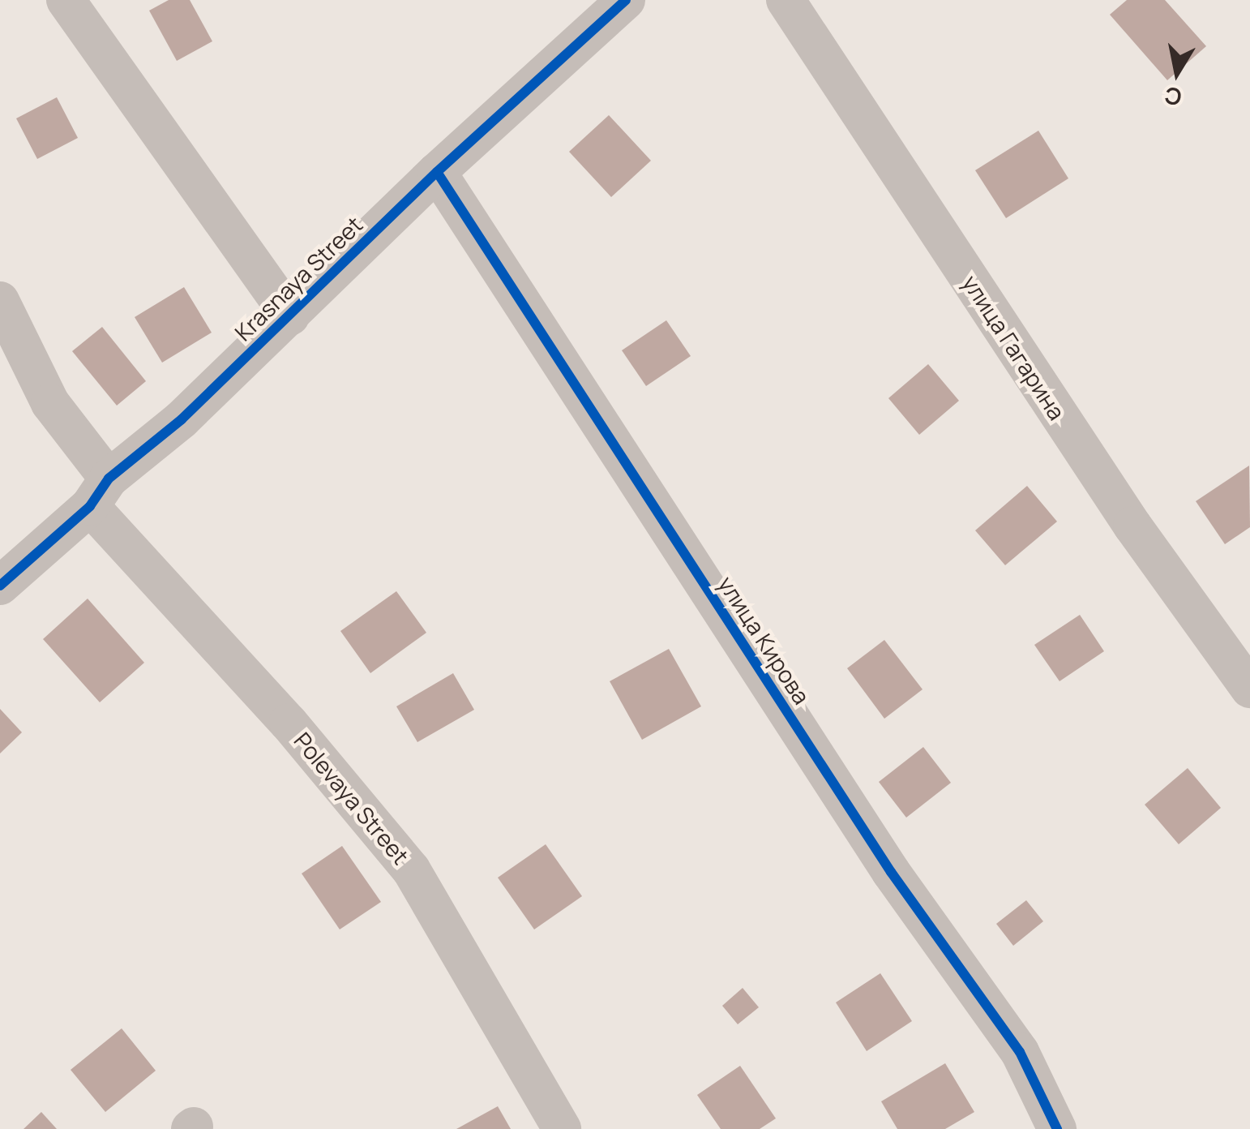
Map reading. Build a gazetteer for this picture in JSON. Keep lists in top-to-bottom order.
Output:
{
  "streets": {
    "street": [
      "Krasnaya Street",
      "улица Гагарина",
      "улица Кирова",
      "Polevaya Street"
    ]
  },
  "crossings": [
    ["Krasnaya Street", "улица Кирова"],
    ["Krasnaya Street", "Polevaya Street"]
  ],
  "north": "bottom"
}
